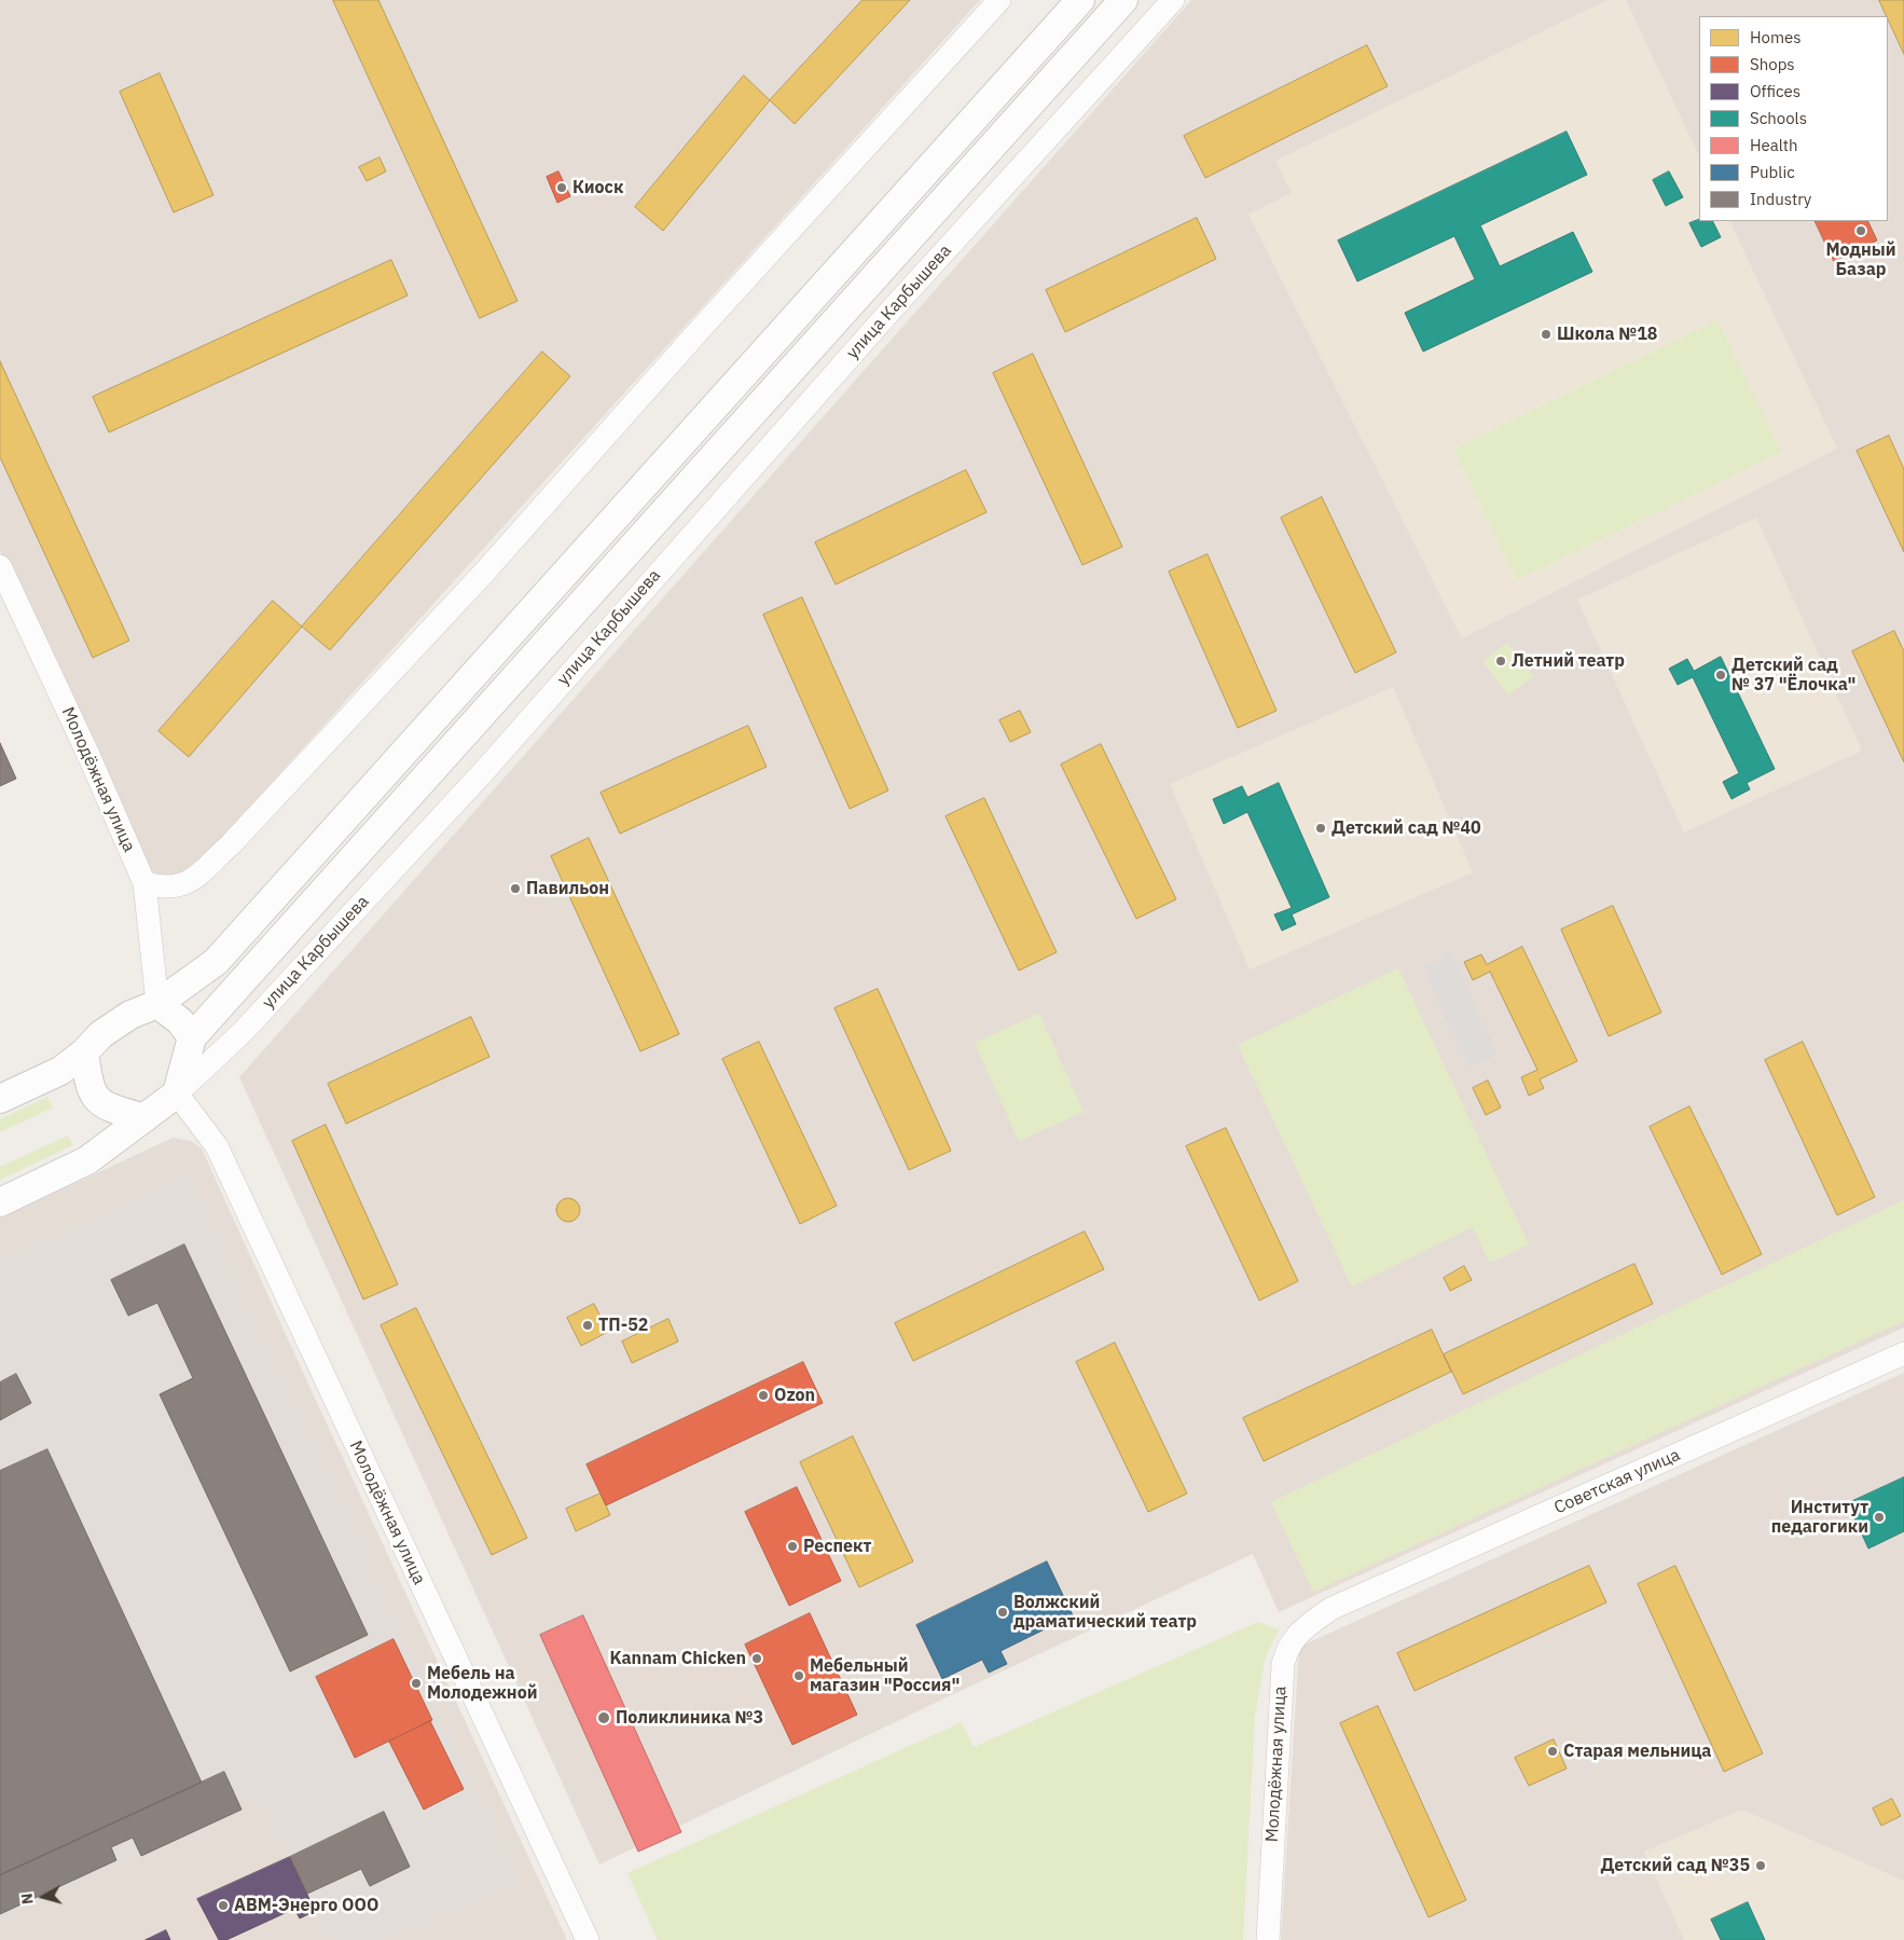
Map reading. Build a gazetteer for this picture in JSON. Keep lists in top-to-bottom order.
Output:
{
  "streets": {
    "street": ["улица Карбышева", "Молодёжная улица", "Советская улица"]
  },
  "crossings": [
    ["улица Карбышева", "Молодёжная улица"],
    ["Молодёжная улица", "Советская улица"]
  ],
  "places": [
    "Киоск",
    "Модный Базар",
    "Школа №18",
    "Летний театр",
    "Детский сад № 37 \"Ёлочка\"",
    "Детский сад №40",
    "Павильон",
    "ТП-52",
    "Ozon",
    "Институт педагогики",
    "Респект",
    "Волжский драматический театр",
    "Kannam Chicken",
    "Мебельный магазин \"Россия\"",
    "Мебель на Молодежной",
    "Поликлиника №3",
    "Старая мельница",
    "Детский сад №35",
    "АВМ-Энерго ООО"
  ],
  "legend": [
    "Homes",
    "Shops",
    "Offices",
    "Schools",
    "Health",
    "Public",
    "Industry"
  ],
  "north": "left"
}
